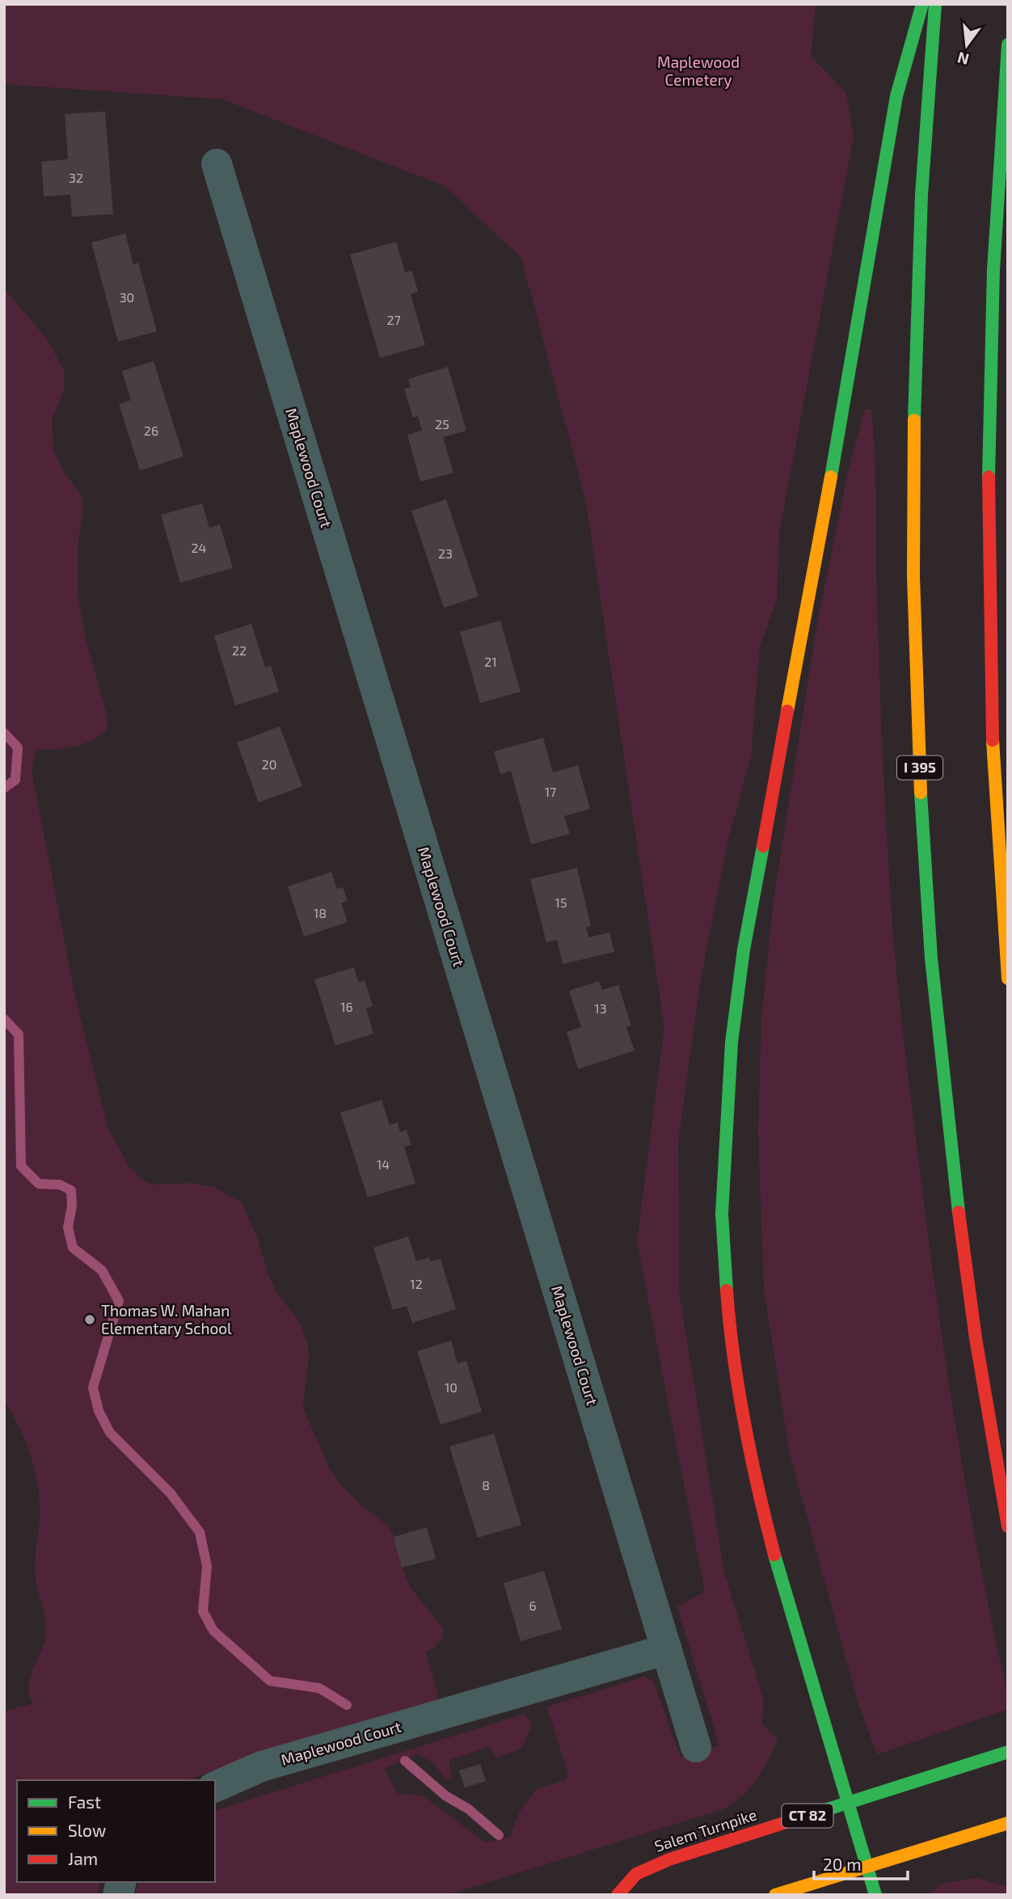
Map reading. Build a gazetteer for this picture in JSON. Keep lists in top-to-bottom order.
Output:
{
  "streets": {
    "main road": ["I 395", "CT 82", "Salem Turnpike"],
    "street": ["Maplewood Court"]
  },
  "parks": ["Maplewood Cemetery"],
  "places": ["Thomas W. Mahan Elementary School"],
  "house_numbers": [
    "32",
    "30",
    "27",
    "25",
    "26",
    "24",
    "23",
    "22",
    "21",
    "20",
    "17",
    "15",
    "18",
    "16",
    "13",
    "14",
    "12",
    "10",
    "8",
    "6"
  ],
  "legend": ["Fast", "Slow", "Jam"],
  "scale_bar": "20 m",
  "north": "bottom"
}
